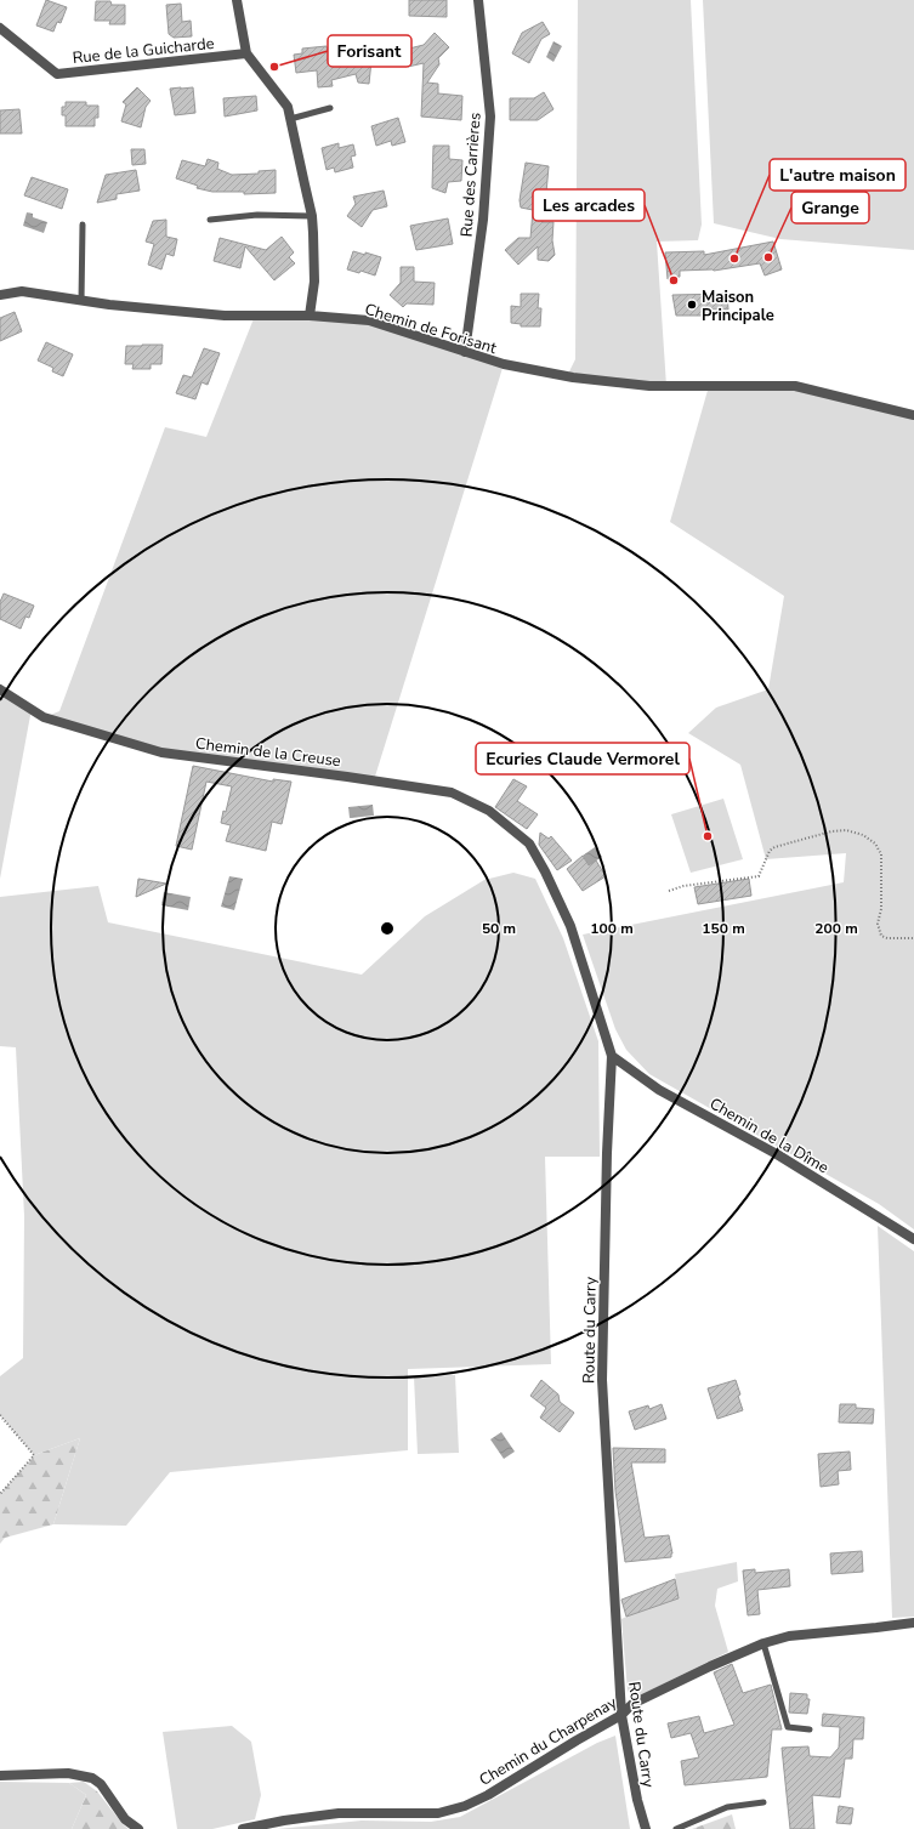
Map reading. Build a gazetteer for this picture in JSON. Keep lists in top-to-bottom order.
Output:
{
  "streets": {
    "street": [
      "Rue de la Guicharde",
      "Rue des Carrières",
      "Chemin de Forisant",
      "Chemin de la Creuse",
      "Chemin de la Dîme",
      "Route du Carry",
      "Chemin du Charpenay"
    ]
  },
  "crossings": [
    ["Rue des Carrières", "Chemin de Forisant"],
    ["Chemin de la Creuse", "Route du Carry"],
    ["Chemin de la Dîme", "Route du Carry"],
    ["Route du Carry", "Chemin du Charpenay"]
  ],
  "places": [
    "Forisant",
    "Grange",
    "L'autre maison",
    "Les arcades",
    "Maison Principale",
    "Ecuries Claude Vermorel"
  ],
  "rings": [
    "50 m",
    "100 m",
    "150 m",
    "200 m"
  ]
}
